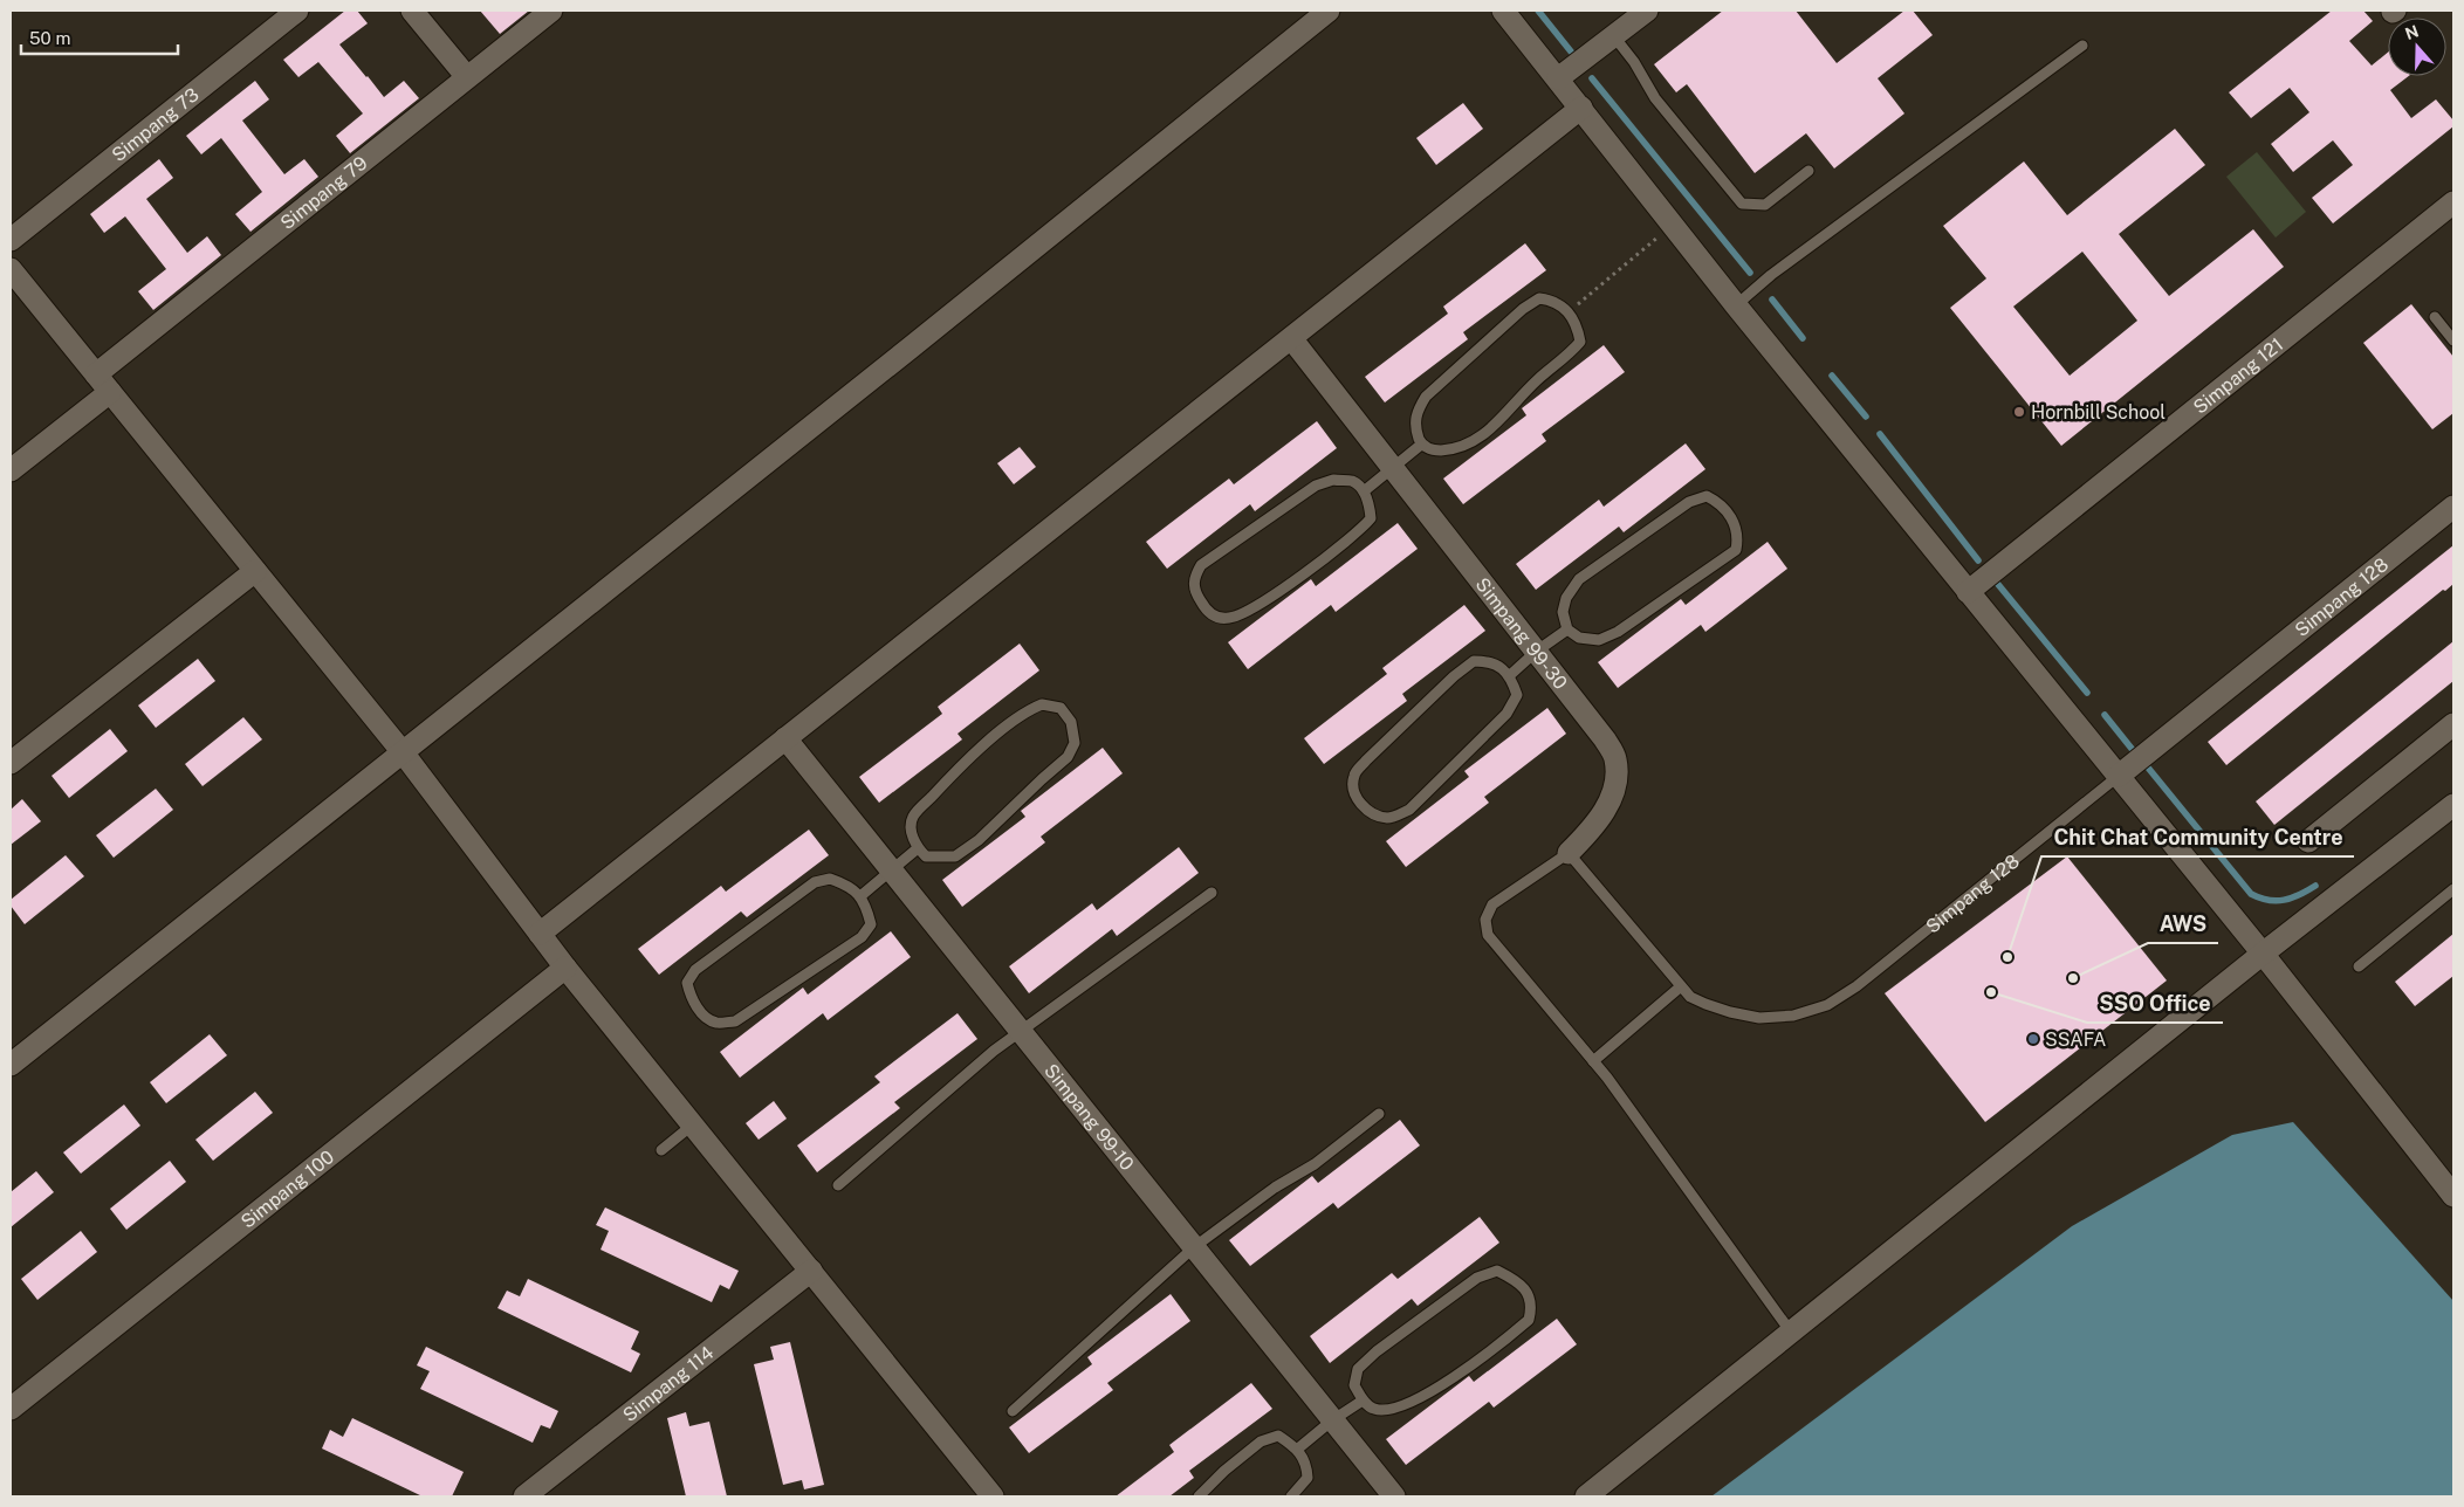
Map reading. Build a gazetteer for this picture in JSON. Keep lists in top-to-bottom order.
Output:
{
  "streets": {
    "street": [
      "Simpang 73",
      "Simpang 79",
      "Simpang 121",
      "Simpang 128",
      "Simpang 99-30",
      "Simpang 99-10",
      "Simpang 100",
      "Simpang 114"
    ]
  },
  "crossings": [
    ["Simpang 128", "Simpang 99-30"]
  ],
  "places": [
    "Hornbill School",
    "Chit Chat Community Centre",
    "AWS",
    "SSO Office",
    "SSAFA"
  ],
  "scale_bar": "50 m",
  "north": "top"
}
